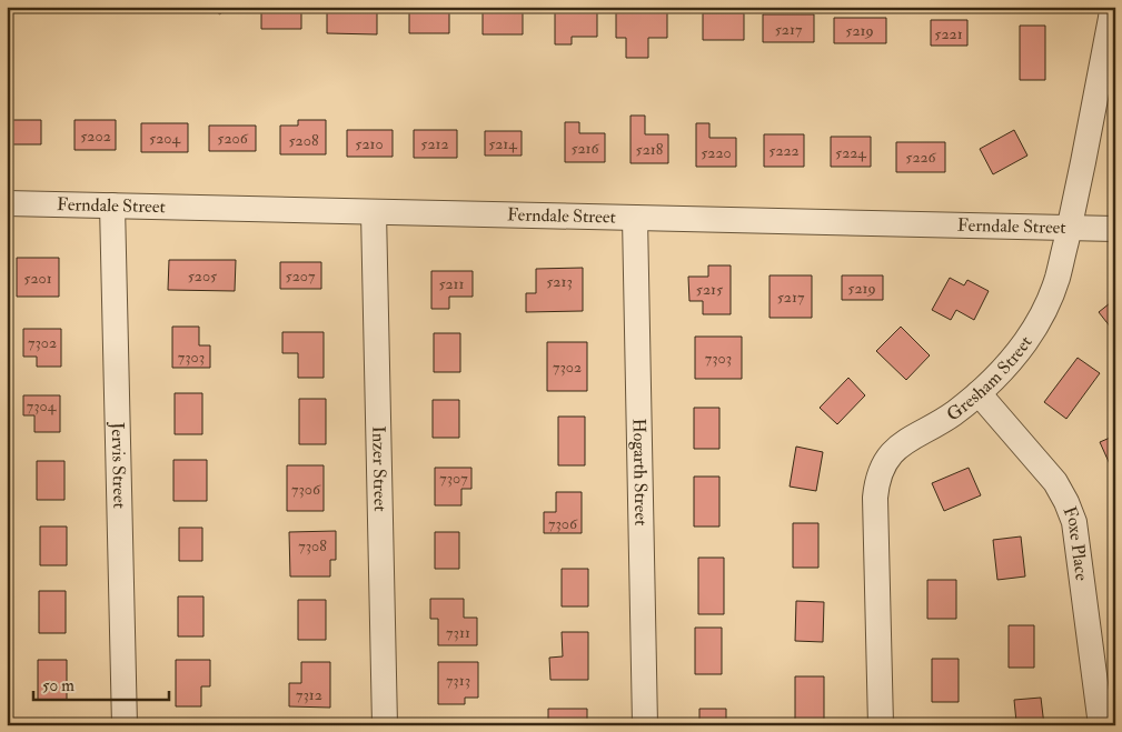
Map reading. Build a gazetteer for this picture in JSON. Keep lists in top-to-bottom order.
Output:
{
  "streets": {
    "street": [
      "Ferndale Street",
      "Gresham Street",
      "Jervis Street",
      "Inzer Street",
      "Hogarth Street",
      "Foxe Place"
    ]
  },
  "crossings": [
    ["Ferndale Street", "Gresham Street"],
    ["Ferndale Street", "Jervis Street"],
    ["Ferndale Street", "Inzer Street"],
    ["Ferndale Street", "Hogarth Street"],
    ["Gresham Street", "Foxe Place"]
  ],
  "house_numbers": [
    "5217",
    "5219",
    "5221",
    "5202",
    "5204",
    "5206",
    "5208",
    "5210",
    "5212",
    "5214",
    "5216",
    "5218",
    "5222",
    "5220",
    "5224",
    "5226",
    "5205",
    "5207",
    "5201",
    "5213",
    "5211",
    "5219",
    "5215",
    "5217",
    "7302",
    "7303",
    "7303",
    "7302",
    "7304",
    "7307",
    "7306",
    "7306",
    "7308",
    "7311",
    "7313",
    "7312"
  ],
  "scale_bar": "50 m"
}
